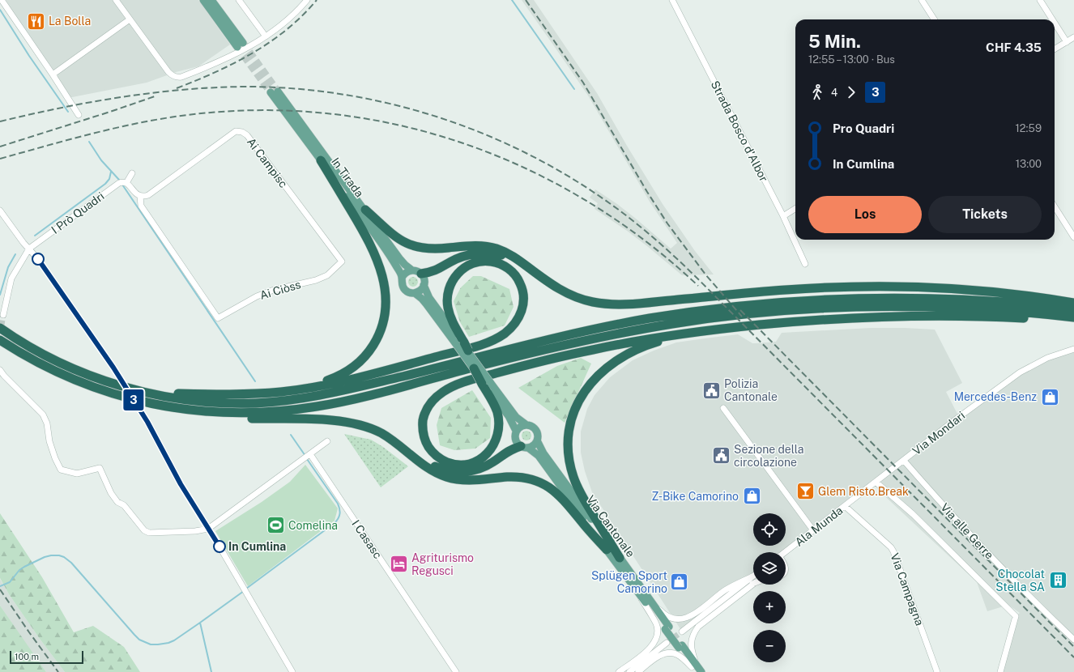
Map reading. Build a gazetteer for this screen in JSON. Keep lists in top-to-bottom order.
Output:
{
  "streets": {
    "main road": ["In Tirada", "Via Cantonale"],
    "street": [
      "Strada Bosco d'Albor",
      "Ai Campisc",
      "I Prò Quadri",
      "Ai Ciòss",
      "Via Mondari",
      "Ala Munda",
      "Via alle Gerre",
      "I Casasc",
      "Via Campagna"
    ]
  },
  "crossings": [
    ["Ai Campisc", "Ai Ciòss"],
    ["Via Mondari", "Ala Munda"],
    ["Via Mondari", "Via alle Gerre"],
    ["Ala Munda", "Via alle Gerre"],
    ["Ala Munda", "Via Campagna"]
  ],
  "places": {
    "restaurant": ["La Bolla"],
    "public building": ["Polizia Cantonale", "Sezione della circolazione"],
    "shop": ["Mercedes-Benz", "Z-Bike Camorino", "Splügen Sport Camorino"],
    "bar": ["Glem Risto.Break"],
    "sports": ["Comelina"],
    "other": ["In Cumlina"],
    "hotel": ["Agriturismo Regusci"],
    "building": ["Chocolat Stella SA"]
  },
  "lines": ["bus line 3"],
  "scale_bar": "100 m",
  "page": {
    "on_map": "3",
    "heading": ["5 Min.", "12:55 – 13:00 · Bus", "CHF 4.35"],
    "legs": ["4", "3"],
    "list": [
      {
        "name": "Pro Quadri",
        "value": "12:59"
      },
      {
        "name": "In Cumlina",
        "value": "13:00"
      }
    ],
    "buttons": ["Los", "Tickets"],
    "map_buttons": ["+", "−"],
    "scale": "100 m"
  }
}
